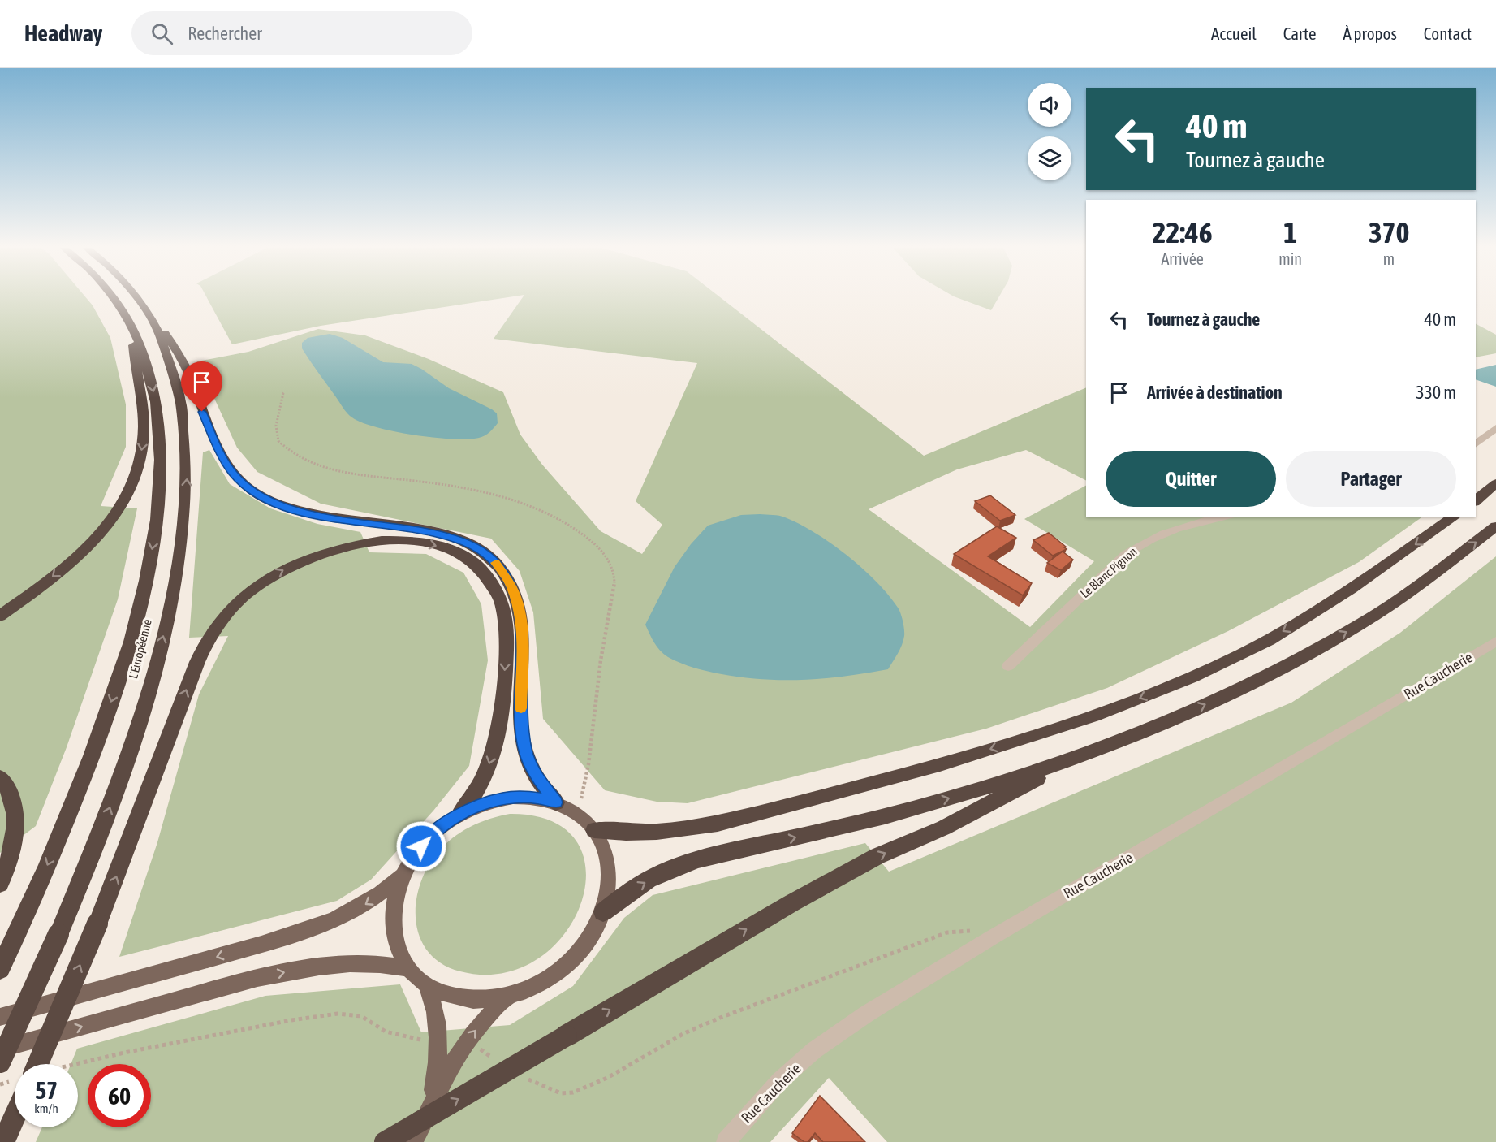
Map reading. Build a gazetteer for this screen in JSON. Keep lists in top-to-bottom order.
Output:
{
  "streets": {
    "highway": ["L'Européenne"],
    "street": ["Le Blanc Pignon", "Rue Caucherie"]
  },
  "page": {
    "header": "Headway",
    "search": "Rechercher",
    "nav": [
      "Accueil",
      "Carte",
      "À propos",
      "Contact"
    ],
    "turn": ["40 m", "Tournez à gauche"],
    "eta": [
      "22:46",
      "Arrivée",
      "1",
      "min",
      "370",
      "m"
    ],
    "list": [
      {
        "name": "Tournez à gauche",
        "value": "40 m"
      },
      {
        "name": "Arrivée à destination",
        "value": "330 m"
      }
    ],
    "buttons": ["Quitter", "Partager"],
    "speed": "57 km/h",
    "limit": "60"
  }
}
